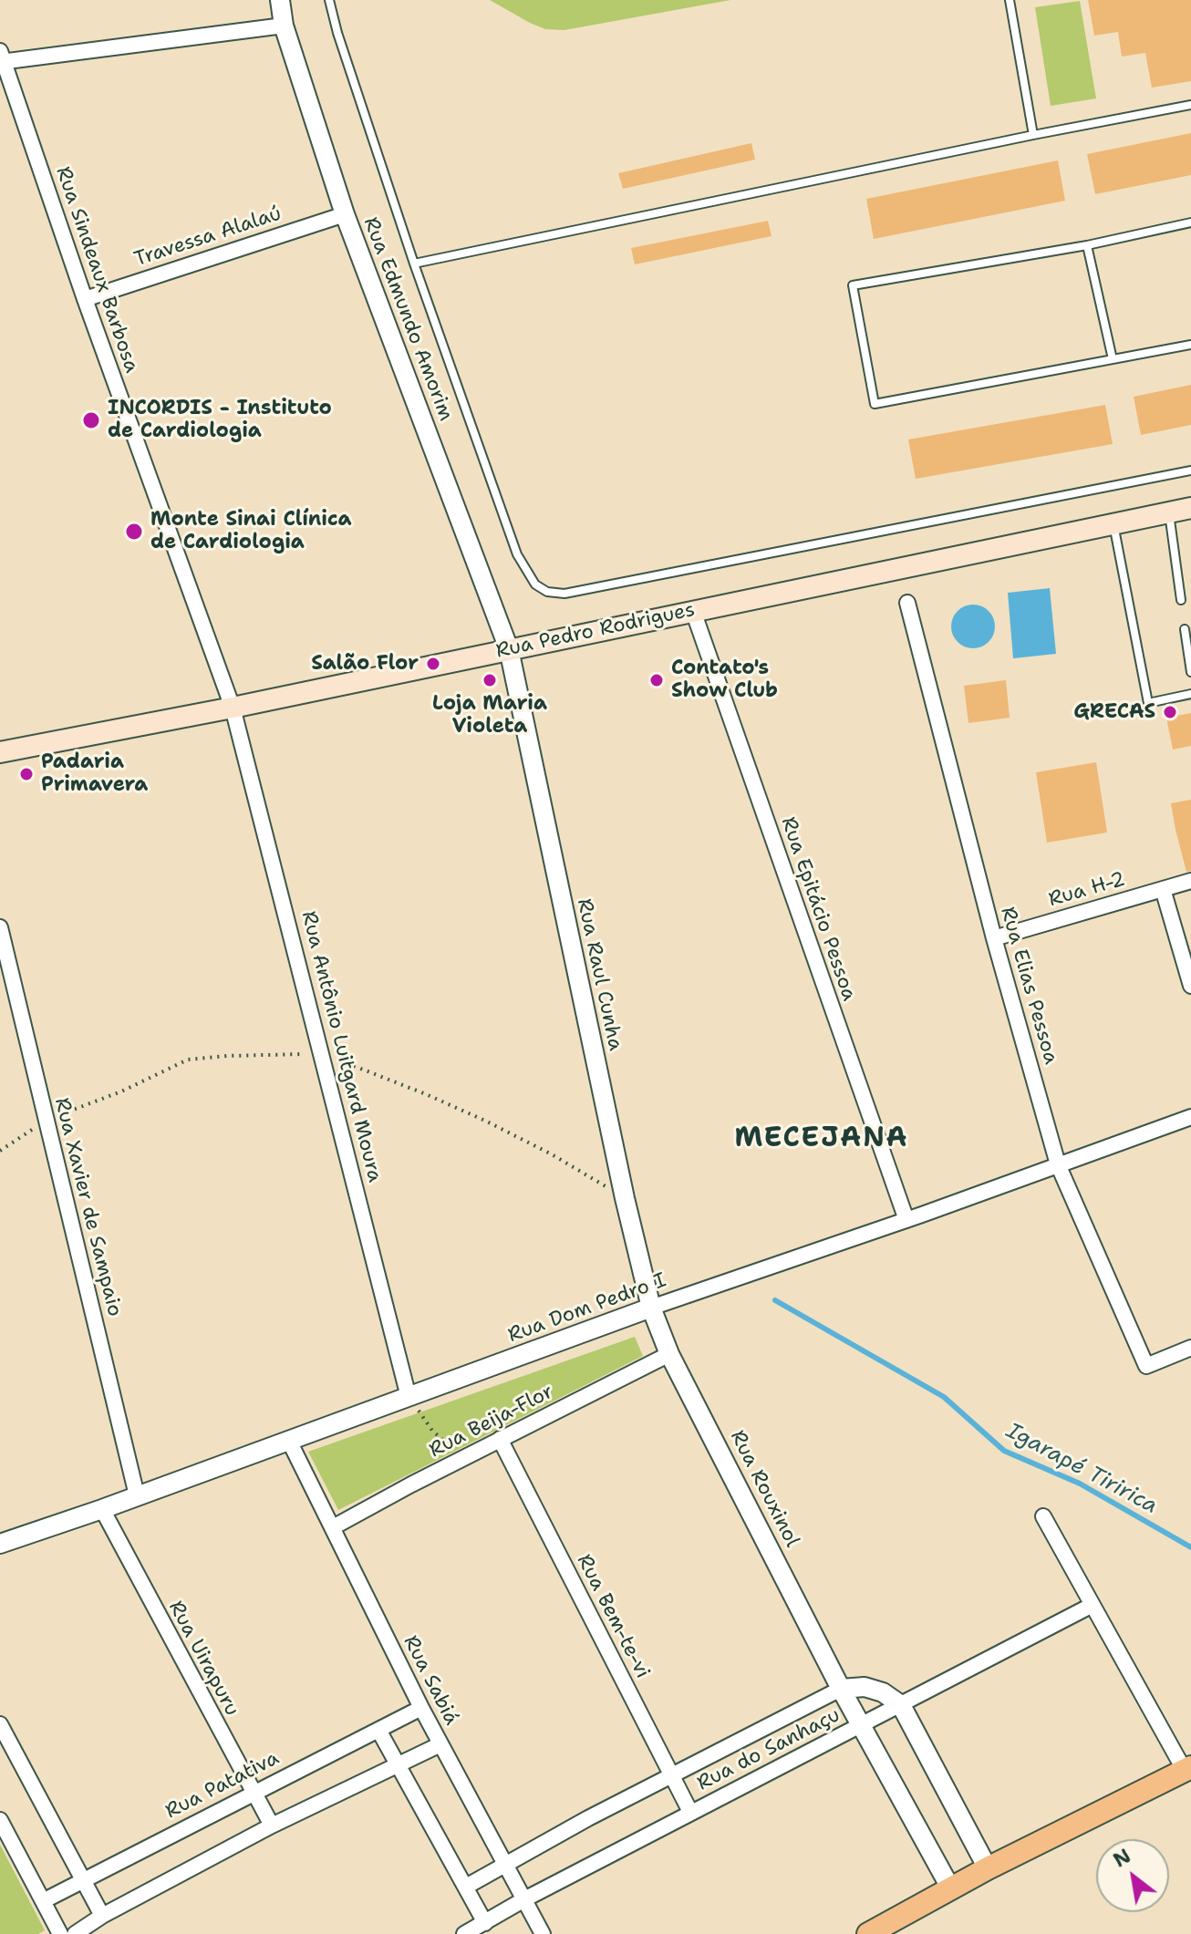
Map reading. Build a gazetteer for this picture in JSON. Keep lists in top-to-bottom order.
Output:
{
  "streets": {
    "main road": ["Rua Pedro Rodrigues"],
    "street": [
      "Travessa Alalaú",
      "Rua Sindeaux Barbosa",
      "Rua Edmundo Amorim",
      "Rua H-2",
      "Rua Epitácio Pessoa",
      "Rua Raul Cunha",
      "Rua Elias Pessoa",
      "Rua Antônio Luitgard Moura",
      "Rua Xavier de Sampaio",
      "Rua Dom Pedro I",
      "Rua Beija-Flor",
      "Rua Rouxinol",
      "Rua Bem-te-vi",
      "Rua Uirapuru",
      "Rua Sabiá",
      "Rua do Sanhaçu",
      "Rua Patativa"
    ]
  },
  "crossings": [
    ["Travessa Alalaú", "Rua Sindeaux Barbosa"],
    ["Travessa Alalaú", "Rua Edmundo Amorim"],
    ["Rua Sindeaux Barbosa", "Rua Pedro Rodrigues"],
    ["Rua Sindeaux Barbosa", "Rua Antônio Luitgard Moura"],
    ["Rua Edmundo Amorim", "Rua Pedro Rodrigues"],
    ["Rua Edmundo Amorim", "Rua Raul Cunha"],
    ["Rua Pedro Rodrigues", "Rua Epitácio Pessoa"],
    ["Rua Pedro Rodrigues", "Rua Raul Cunha"],
    ["Rua Pedro Rodrigues", "Rua Antônio Luitgard Moura"],
    ["Rua H-2", "Rua Elias Pessoa"],
    ["Rua Epitácio Pessoa", "Rua Dom Pedro I"],
    ["Rua Raul Cunha", "Rua Dom Pedro I"],
    ["Rua Raul Cunha", "Rua Rouxinol"],
    ["Rua Elias Pessoa", "Rua Dom Pedro I"],
    ["Rua Antônio Luitgard Moura", "Rua Dom Pedro I"],
    ["Rua Xavier de Sampaio", "Rua Dom Pedro I"],
    ["Rua Dom Pedro I", "Rua Rouxinol"],
    ["Rua Dom Pedro I", "Rua Uirapuru"],
    ["Rua Dom Pedro I", "Rua Sabiá"],
    ["Rua Beija-Flor", "Rua Rouxinol"],
    ["Rua Beija-Flor", "Rua Bem-te-vi"],
    ["Rua Beija-Flor", "Rua Sabiá"],
    ["Rua Rouxinol", "Rua do Sanhaçu"],
    ["Rua Bem-te-vi", "Rua do Sanhaçu"],
    ["Rua Uirapuru", "Rua Patativa"],
    ["Rua Sabiá", "Rua do Sanhaçu"],
    ["Rua Sabiá", "Rua Patativa"]
  ],
  "districts": ["MECEJANA"],
  "water": ["Igarapé Tiririca"],
  "places": [
    "INCORDIS - Instituto de Cardiologia",
    "Monte Sinai Clínica de Cardiologia",
    "Salão Flor",
    "Loja Maria Violeta",
    "Contato's Show Club",
    "GRECAS",
    "Padaria Primavera"
  ],
  "north": "top left"
}
